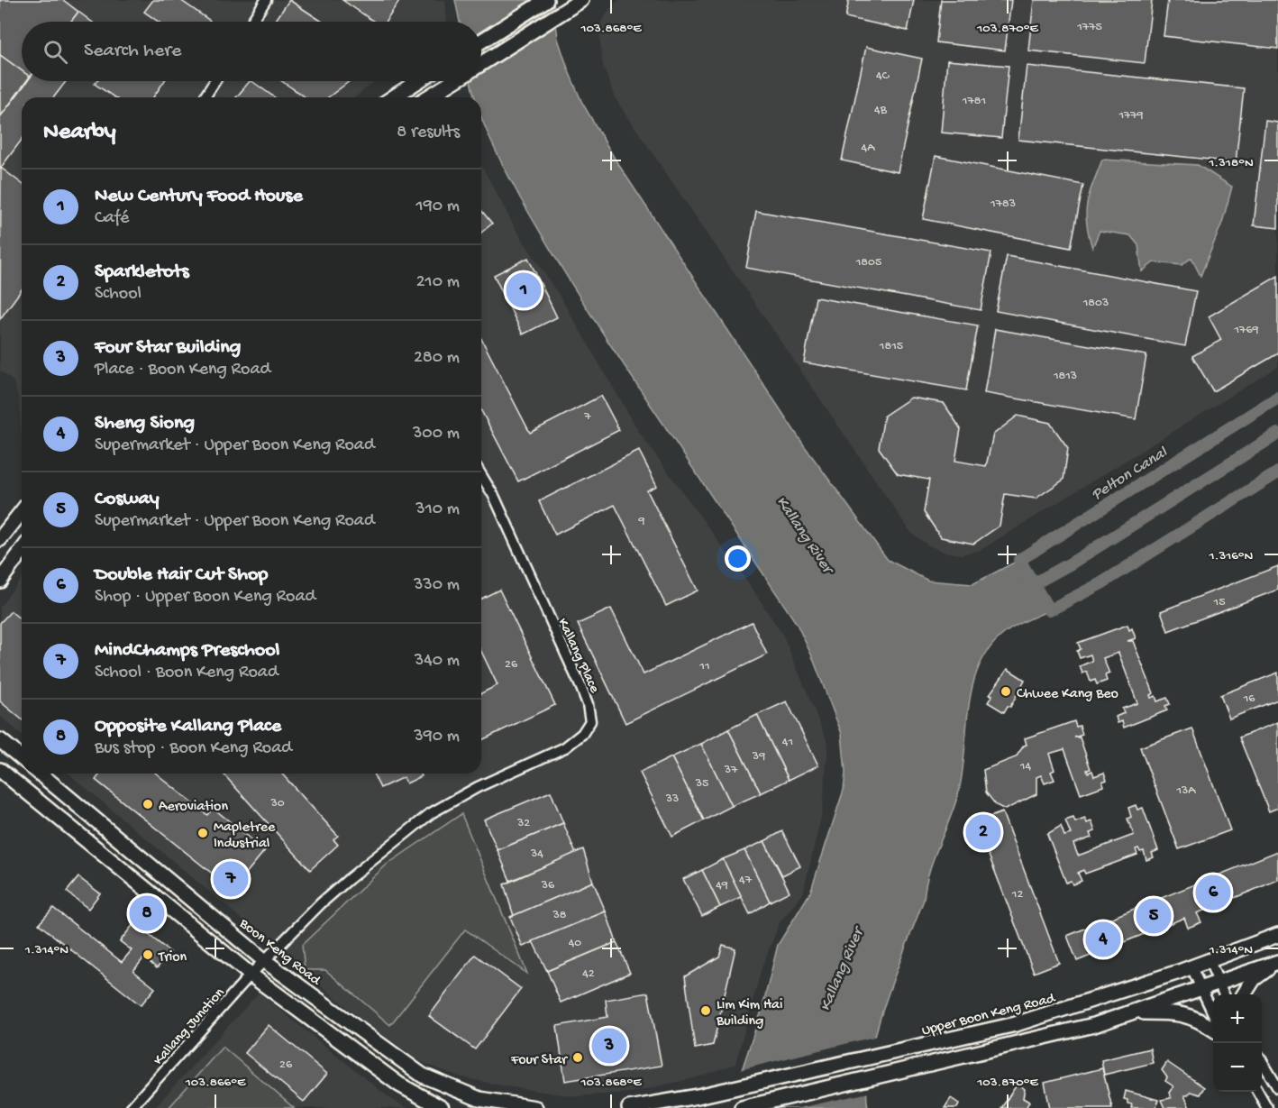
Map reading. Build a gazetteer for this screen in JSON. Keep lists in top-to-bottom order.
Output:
{
  "streets": {
    "main road": ["Boon Keng Road", "Upper Boon Keng Road"],
    "street": ["Kallang Place", "Kallang Junction"]
  },
  "crossings": [
    ["Kallang Place", "Boon Keng Road"],
    ["Kallang Place", "Kallang Junction"],
    ["Boon Keng Road", "Kallang Junction"]
  ],
  "water": ["Pelton Canal", "Kallang River"],
  "places": [
    "Chwee Kang Beo",
    "Aeroviation",
    "Mapletree Industrial",
    "Trion",
    "Lim Kim Hai Building",
    "Four Star"
  ],
  "house_numbers": [
    "1775",
    "4C",
    "1781",
    "4B",
    "1779",
    "4A",
    "1783",
    "1805",
    "1803",
    "1769",
    "1815",
    "1813",
    "7",
    "9",
    "15",
    "26",
    "11",
    "16",
    "41",
    "39",
    "14",
    "37",
    "35",
    "13A",
    "33",
    "30",
    "32",
    "34",
    "47",
    "36",
    "49",
    "12",
    "38",
    "40",
    "42",
    "26"
  ],
  "page": {
    "search": "Search here",
    "heading": ["Nearby", "8 results"],
    "list": [
      {
        "mark": "1",
        "name": "New Century Food House",
        "note": "Café",
        "value": "190 m"
      },
      {
        "mark": "2",
        "name": "Sparkletots",
        "note": "School",
        "value": "210 m"
      },
      {
        "mark": "3",
        "name": "Four Star Building",
        "note": "Place · Boon Keng Road",
        "value": "280 m"
      },
      {
        "mark": "4",
        "name": "Sheng Siong",
        "note": "Supermarket · Upper Boon Keng Road",
        "value": "300 m"
      },
      {
        "mark": "5",
        "name": "Cosway",
        "note": "Supermarket · Upper Boon Keng Road",
        "value": "310 m"
      },
      {
        "mark": "6",
        "name": "Double Hair Cut Shop",
        "note": "Shop · Upper Boon Keng Road",
        "value": "330 m"
      },
      {
        "mark": "7",
        "name": "MindChamps Preschool",
        "note": "School · Boon Keng Road",
        "value": "340 m"
      },
      {
        "mark": "8",
        "name": "Opposite Kallang Place",
        "note": "Bus stop · Boon Keng Road",
        "value": "390 m"
      }
    ],
    "pins": [
      "1",
      "2",
      "7",
      "6",
      "8",
      "5",
      "4",
      "3"
    ],
    "map_buttons": ["+", "−"]
  },
  "coordinates": [
    "103.868°E",
    "103.870°E",
    "1.318°N",
    "1.316°N",
    "1.314°N",
    "103.866°E"
  ]
}
